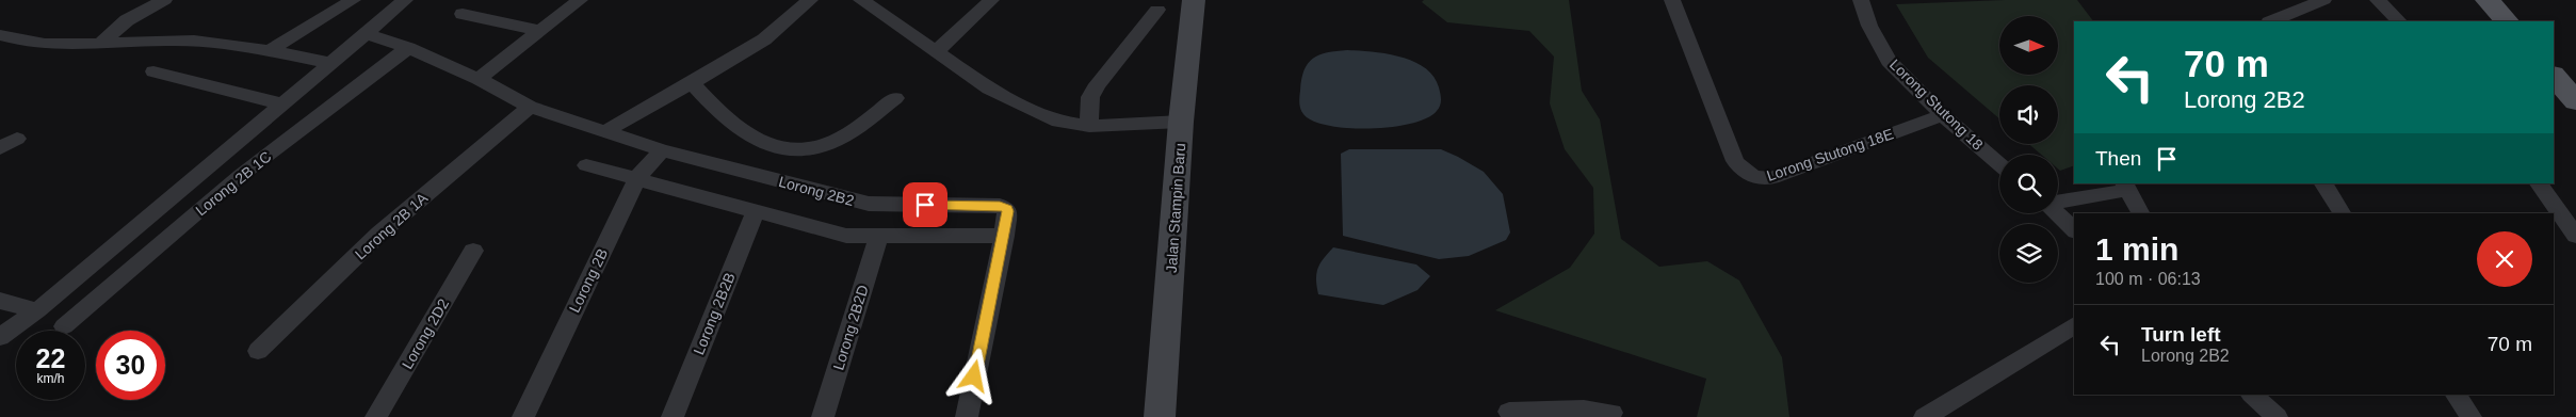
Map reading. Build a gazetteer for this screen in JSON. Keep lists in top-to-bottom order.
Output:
{
  "streets": {
    "street": [
      "Lorong Stutong 18",
      "Lorong Stutong 18E",
      "Lorong 2B 1C",
      "Lorong 2B2",
      "Jalan Stampin Baru",
      "Lorong 2B 1A",
      "Lorong 2B",
      "Lorong 2B2B",
      "Lorong 2B2D",
      "Lorong 2D2"
    ]
  },
  "crossings": [
    ["Lorong Stutong 18", "Lorong Stutong 18E"],
    ["Lorong 2B 1C", "Lorong 2B2"],
    ["Lorong 2B2", "Lorong 2B 1A"],
    ["Lorong 2B2", "Lorong 2B"]
  ],
  "north": "right",
  "page": {
    "turn": ["70 m", "Lorong 2B2"],
    "then": "Then",
    "heading": ["1 min", "100 m · 06:13"],
    "list": [
      {
        "name": "Turn left",
        "note": "Lorong 2B2",
        "value": "70 m"
      }
    ],
    "speed": "22 km/h",
    "limit": "30"
  }
}
